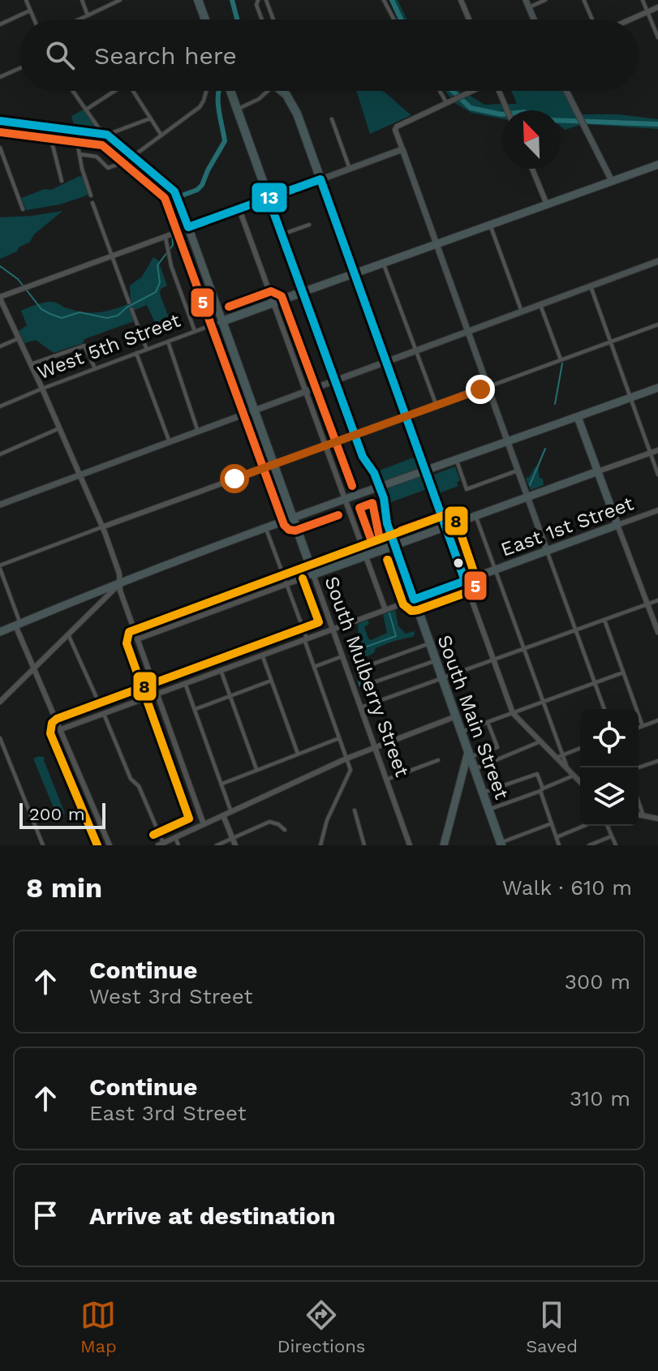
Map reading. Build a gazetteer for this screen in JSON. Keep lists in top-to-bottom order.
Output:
{
  "streets": {
    "highway": [
      "West 5th Street",
      "East 1st Street",
      "South Mulberry Street",
      "South Main Street"
    ]
  },
  "crossings": [
    ["West 5th Street", "South Mulberry Street"],
    ["West 5th Street", "South Main Street"],
    ["East 1st Street", "South Main Street"]
  ],
  "lines": ["transit line 13", "transit line 5", "transit line 8"],
  "scale_bar": "200 m",
  "north": "top left",
  "page": {
    "search": "Search here",
    "scale": "200 m",
    "heading": ["8 min", "Walk · 610 m"],
    "list": [
      ["Continue", "West 3rd Street", "300 m"],
      ["Continue", "East 3rd Street", "310 m"],
      "Arrive at destination"
    ],
    "nav": ["Map", "Directions", "Saved"]
  }
}
